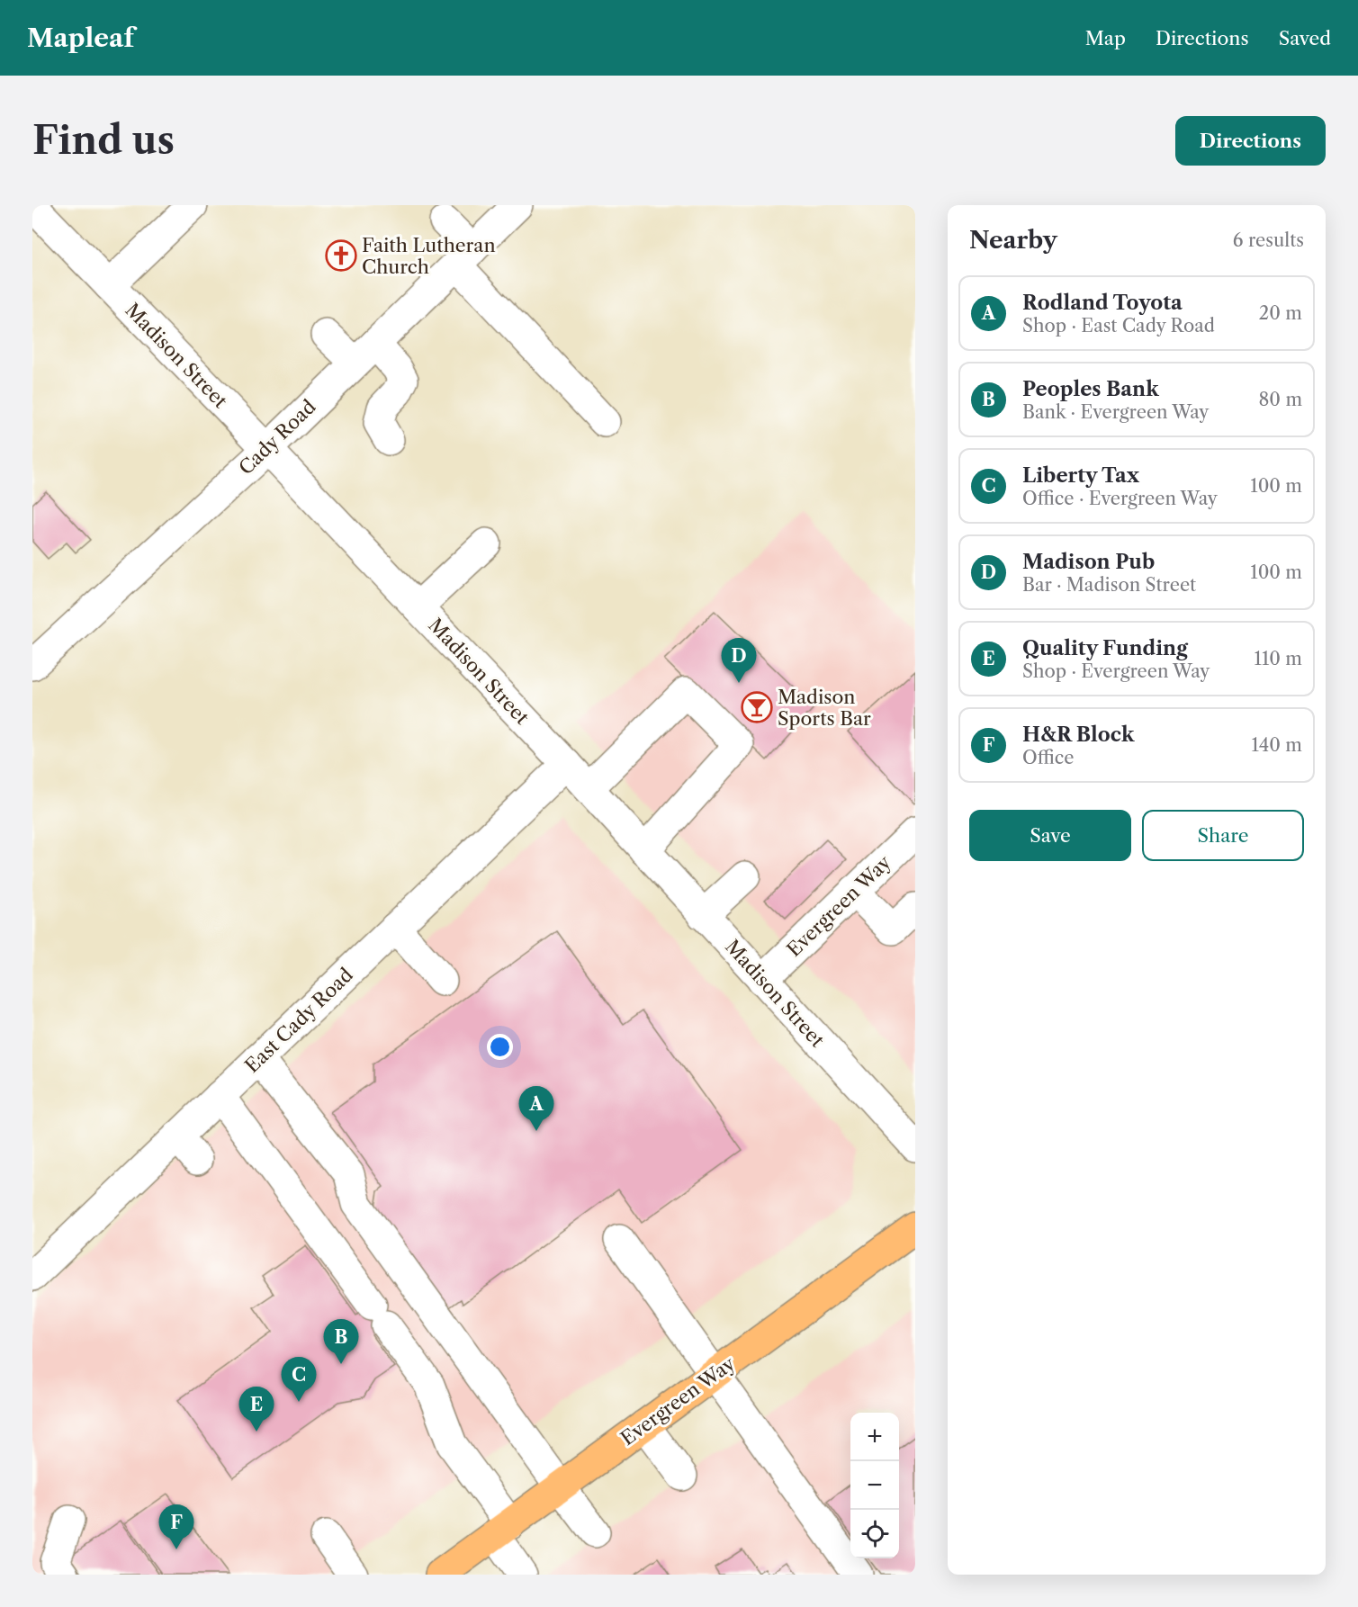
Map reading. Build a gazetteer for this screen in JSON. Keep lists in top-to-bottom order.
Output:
{
  "streets": {
    "main road": ["Evergreen Way"],
    "street": ["Madison Street", "Cady Road", "East Cady Road"]
  },
  "crossings": [
    ["Madison Street", "Cady Road"],
    ["Madison Street", "Evergreen Way"],
    ["Madison Street", "East Cady Road"]
  ],
  "places": {
    "church": ["Faith Lutheran Church"],
    "bar": ["Madison Sports Bar"]
  },
  "page": {
    "header": "Mapleaf",
    "nav": ["Map", "Directions", "Saved"],
    "buttons": [
      "Directions",
      ["Save", "Share"]
    ],
    "title": "Find us",
    "heading": ["Nearby", "6 results"],
    "list": [
      {
        "mark": "A",
        "name": "Rodland Toyota",
        "note": "Shop · East Cady Road",
        "value": "20 m"
      },
      {
        "mark": "B",
        "name": "Peoples Bank",
        "note": "Bank · Evergreen Way",
        "value": "80 m"
      },
      {
        "mark": "C",
        "name": "Liberty Tax",
        "note": "Office · Evergreen Way",
        "value": "100 m"
      },
      {
        "mark": "D",
        "name": "Madison Pub",
        "note": "Bar · Madison Street",
        "value": "100 m"
      },
      {
        "mark": "E",
        "name": "Quality Funding",
        "note": "Shop · Evergreen Way",
        "value": "110 m"
      },
      {
        "mark": "F",
        "name": "H&R Block",
        "note": "Office",
        "value": "140 m"
      }
    ],
    "pins": [
      "D",
      "A",
      "B",
      "C",
      "E",
      "F"
    ],
    "map_buttons": ["+", "−"]
  }
}
